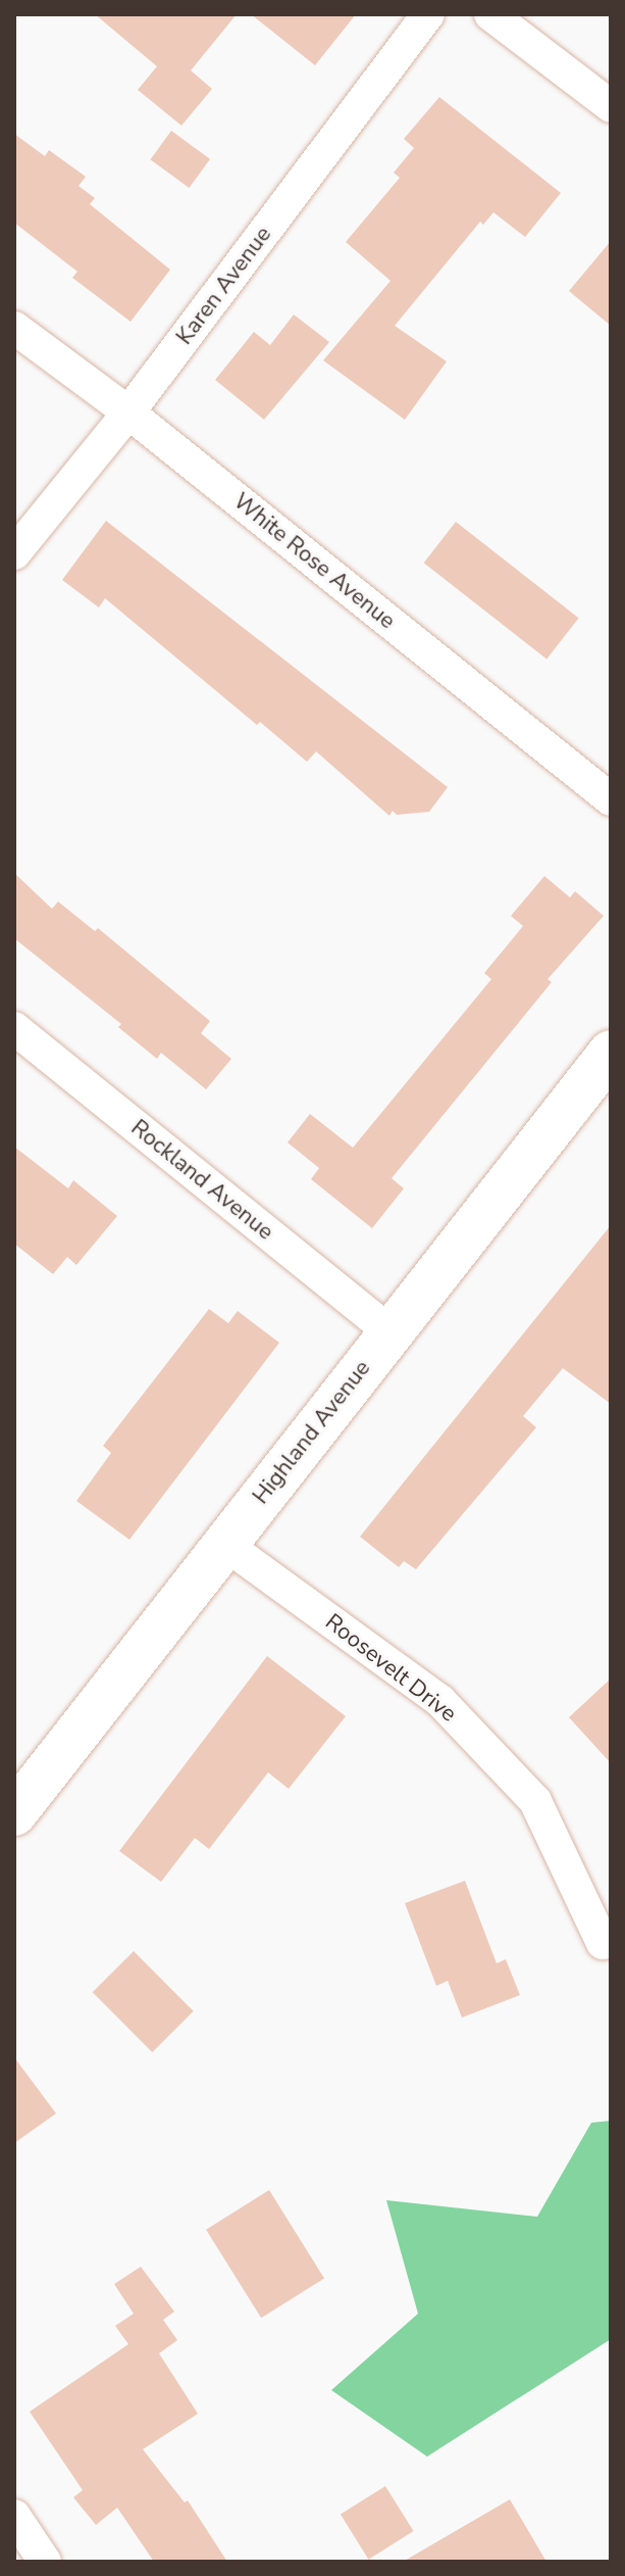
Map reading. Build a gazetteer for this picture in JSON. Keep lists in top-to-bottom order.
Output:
{
  "streets": {
    "main road": ["Highland Avenue"],
    "street": [
      "Karen Avenue",
      "White Rose Avenue",
      "Rockland Avenue",
      "Roosevelt Drive"
    ]
  },
  "crossings": [
    ["Karen Avenue", "White Rose Avenue"],
    ["Rockland Avenue", "Highland Avenue"],
    ["Highland Avenue", "Roosevelt Drive"]
  ]
}
